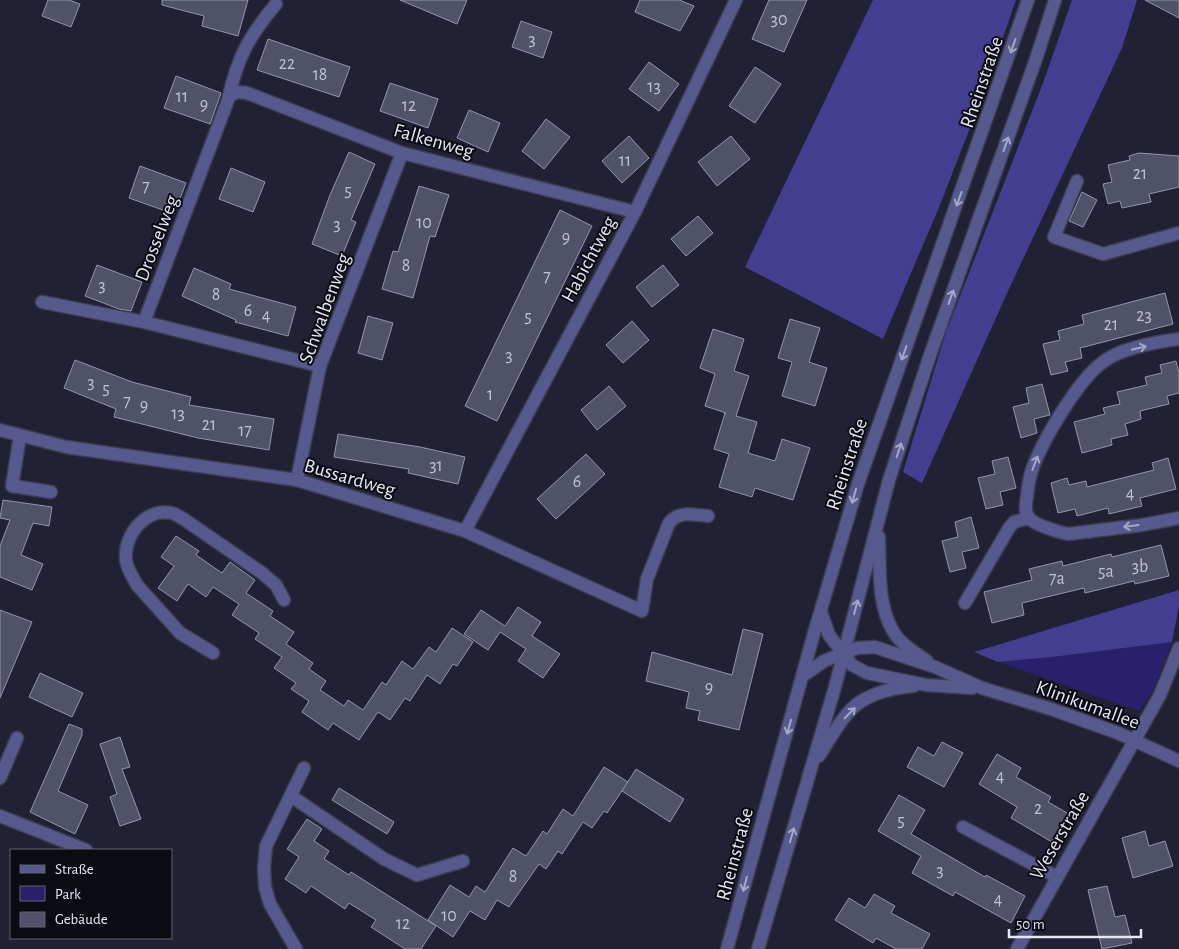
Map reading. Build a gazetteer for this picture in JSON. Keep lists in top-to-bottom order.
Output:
{
  "streets": {
    "street": [
      "Rheinstraße",
      "Falkenweg",
      "Drosselweg",
      "Habichtweg",
      "Schwalbenweg",
      "Bussardweg",
      "Klinikumallee",
      "Weserstraße"
    ]
  },
  "crossings": [
    ["Rheinstraße", "Klinikumallee"],
    ["Falkenweg", "Drosselweg"],
    ["Falkenweg", "Habichtweg"],
    ["Falkenweg", "Schwalbenweg"],
    ["Habichtweg", "Bussardweg"],
    ["Schwalbenweg", "Bussardweg"],
    ["Klinikumallee", "Weserstraße"]
  ],
  "house_numbers": [
    "30",
    "3",
    "22",
    "18",
    "13",
    "11",
    "9",
    "12",
    "11",
    "21",
    "7",
    "5",
    "10",
    "3",
    "9",
    "8",
    "7",
    "3",
    "8",
    "6",
    "4",
    "23",
    "5",
    "21",
    "3",
    "3",
    "5",
    "1",
    "7",
    "9",
    "13",
    "21",
    "17",
    "31",
    "6",
    "4",
    "3b",
    "5a",
    "7a",
    "9",
    "4",
    "2",
    "5",
    "3",
    "8",
    "4",
    "10",
    "12"
  ],
  "legend": ["Straße", "Park", "Gebäude"],
  "scale_bar": "50 m"
}
